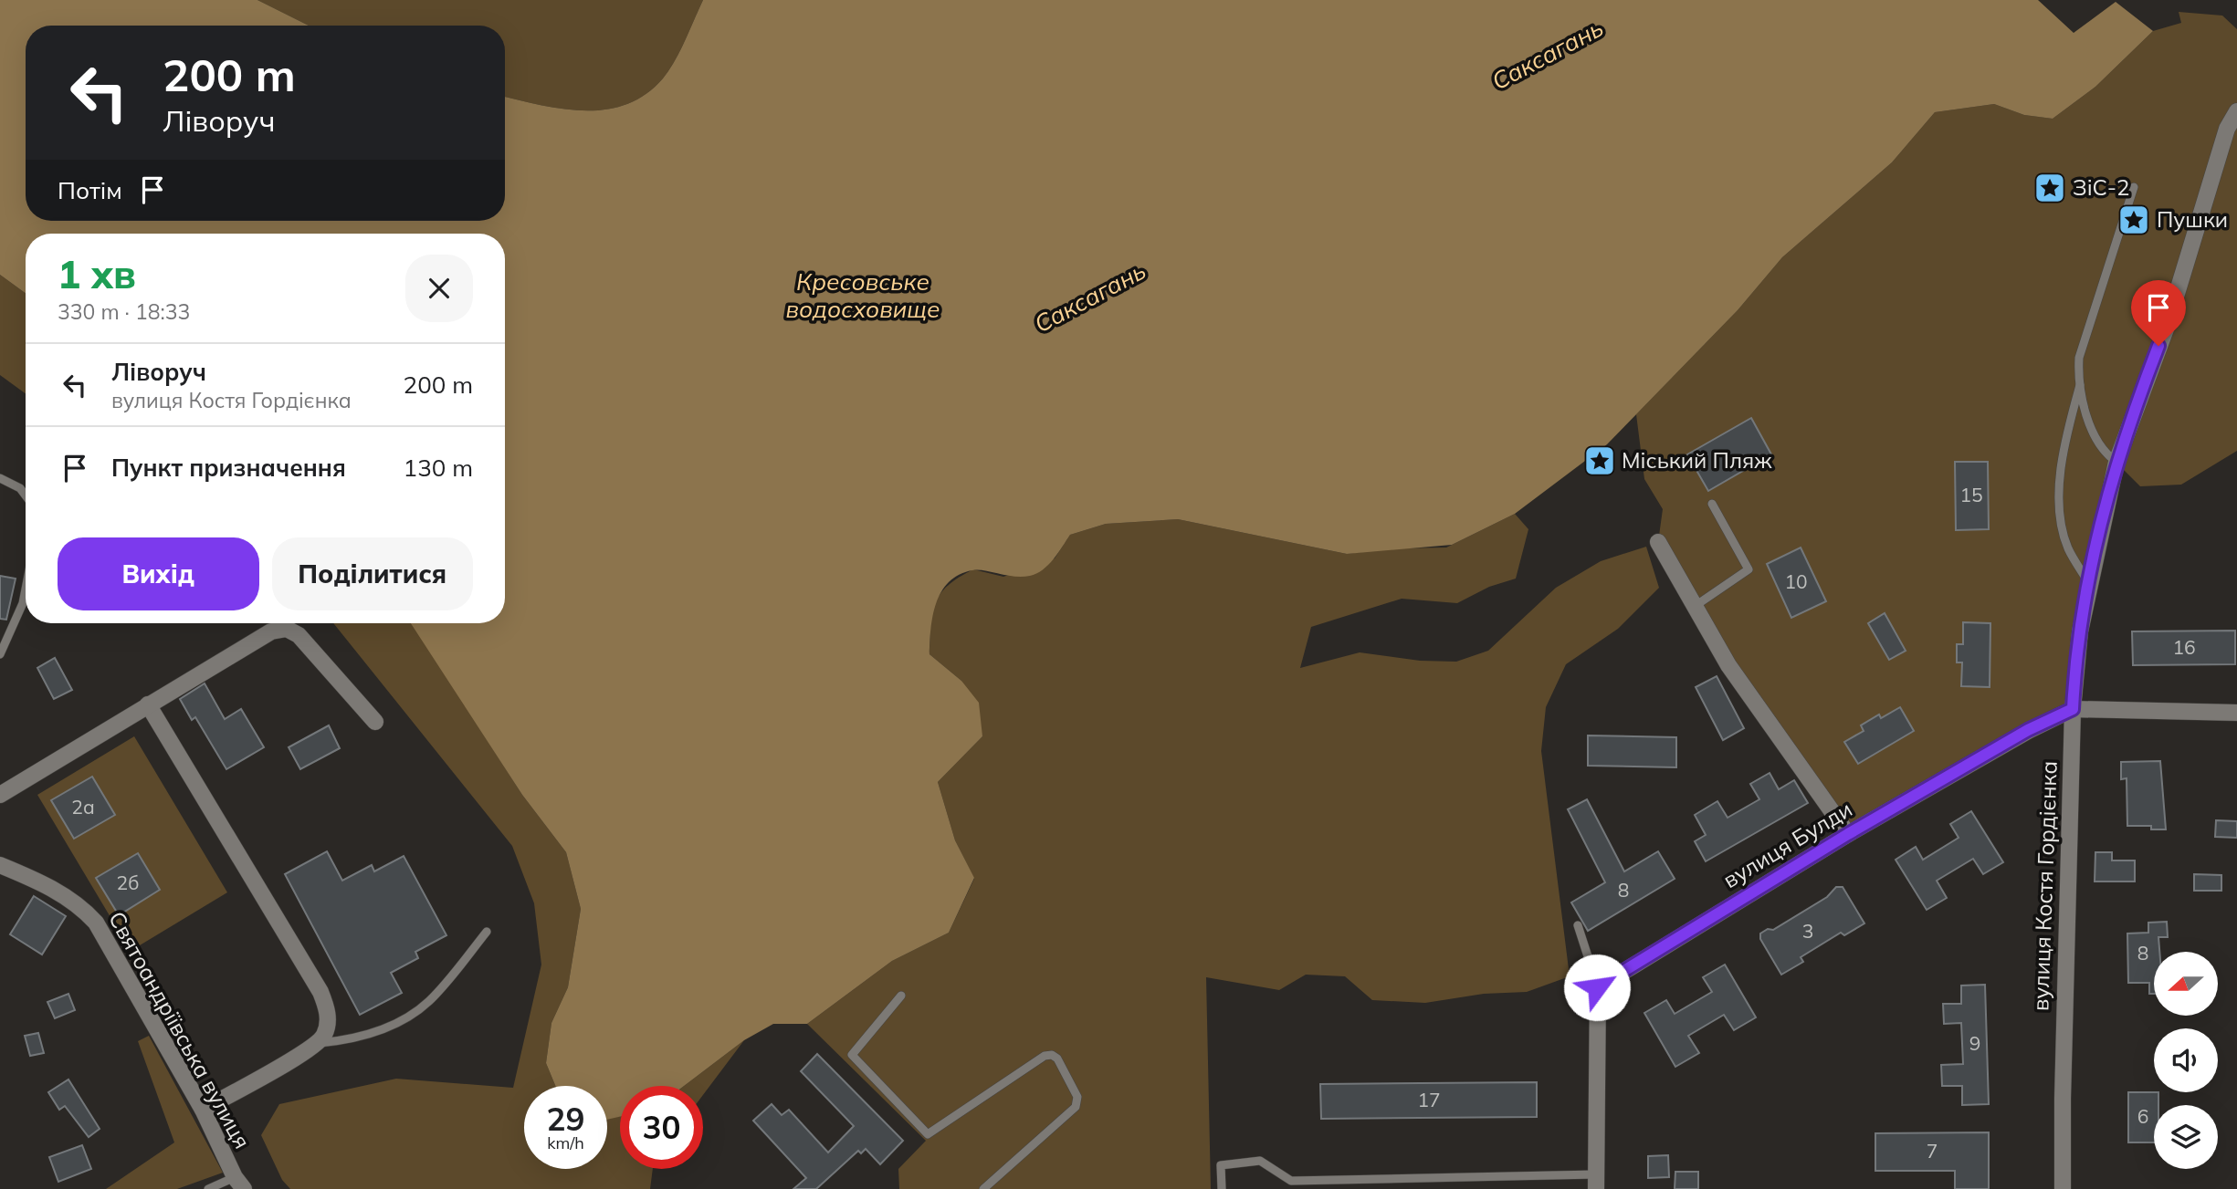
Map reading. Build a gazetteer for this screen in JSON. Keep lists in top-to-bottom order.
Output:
{
  "streets": {
    "street": ["вулиця Булди", "вулиця Костя Гордієнка", "Святоандріївська вулиця"]
  },
  "crossings": [
    ["вулиця Булди", "вулиця Костя Гордієнка"]
  ],
  "water": ["Саксагань", "Кресовське водосховище"],
  "places": {
    "place": ["ЗіС-2", "Пушки", "Міський Пляж"]
  },
  "house_numbers": [
    "15",
    "10",
    "16",
    "2а",
    "2б",
    "8",
    "3",
    "8",
    "9",
    "17",
    "6",
    "7"
  ],
  "north": "left",
  "page": {
    "turn": ["200 m", "Ліворуч"],
    "then": "Потім",
    "heading": ["1 хв", "330 m · 18:33"],
    "list": [
      {
        "name": "Ліворуч",
        "note": "вулиця Костя Гордієнка",
        "value": "200 m"
      },
      {
        "name": "Пункт призначення",
        "value": "130 m"
      }
    ],
    "buttons": ["Вихід", "Поділитися"],
    "speed": "29 km/h",
    "limit": "30"
  }
}
